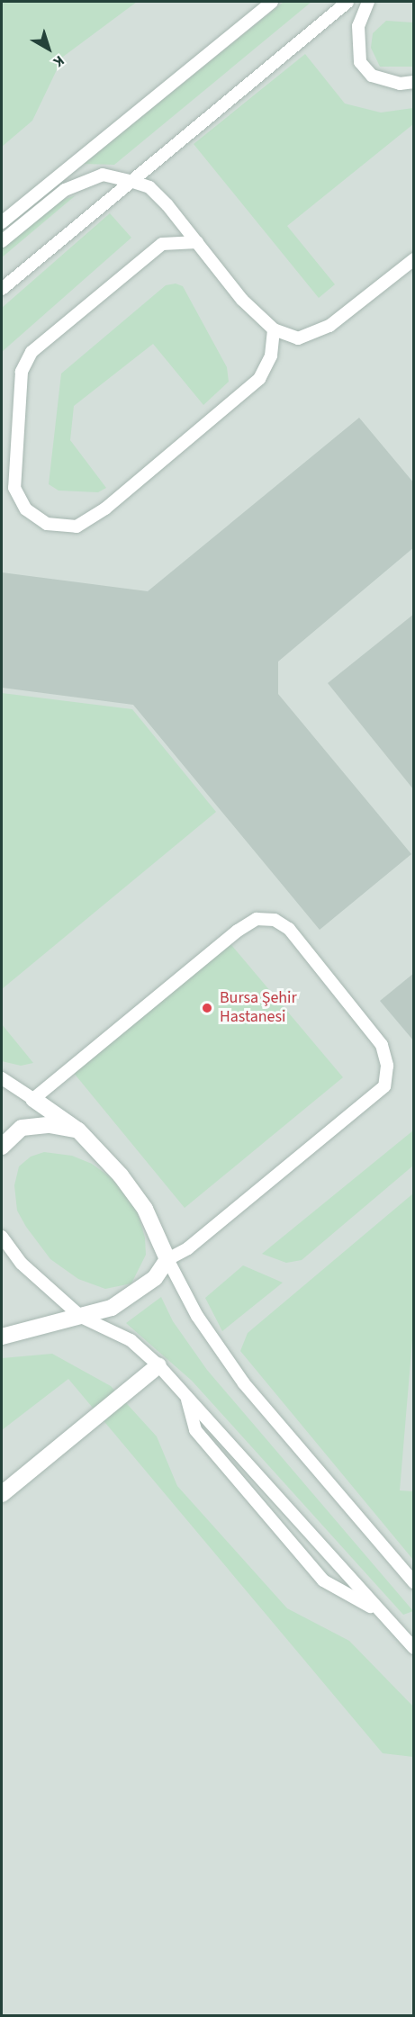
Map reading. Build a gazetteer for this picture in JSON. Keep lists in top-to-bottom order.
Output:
{
  "places": ["Bursa Şehir Hastanesi"],
  "north": "bottom right"
}
